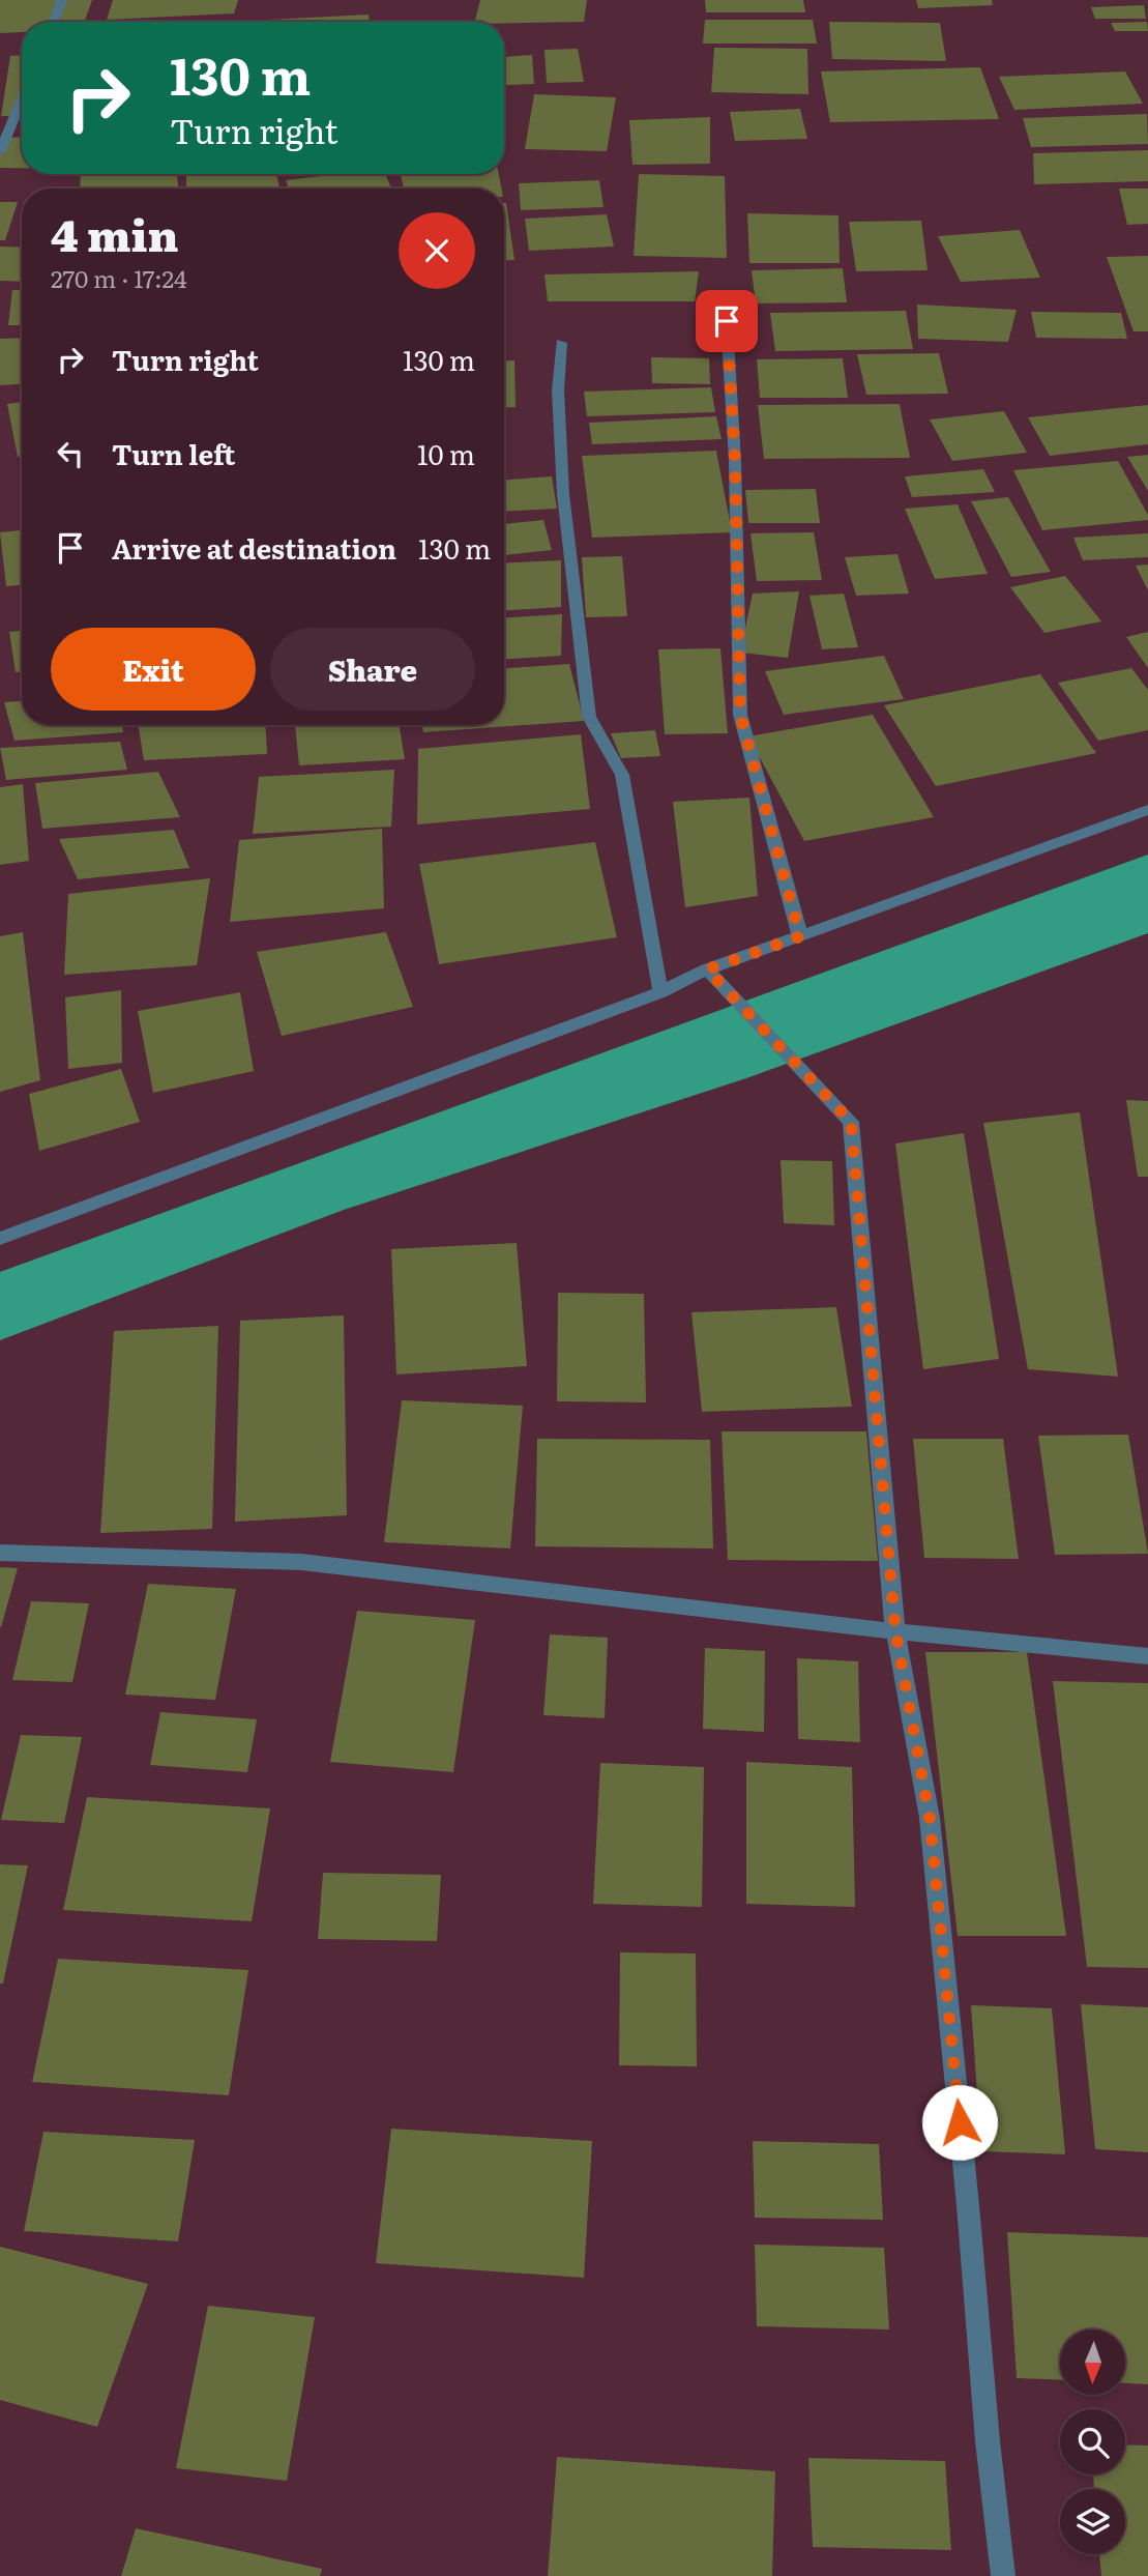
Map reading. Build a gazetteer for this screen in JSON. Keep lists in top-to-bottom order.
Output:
{
  "north": "bottom",
  "page": {
    "turn": ["130 m", "Turn right"],
    "heading": ["4 min", "270 m · 17:24"],
    "list": [
      {
        "name": "Turn right",
        "value": "130 m"
      },
      {
        "name": "Turn left",
        "value": "10 m"
      },
      {
        "name": "Arrive at destination",
        "value": "130 m"
      }
    ],
    "buttons": ["Exit", "Share"]
  }
}
